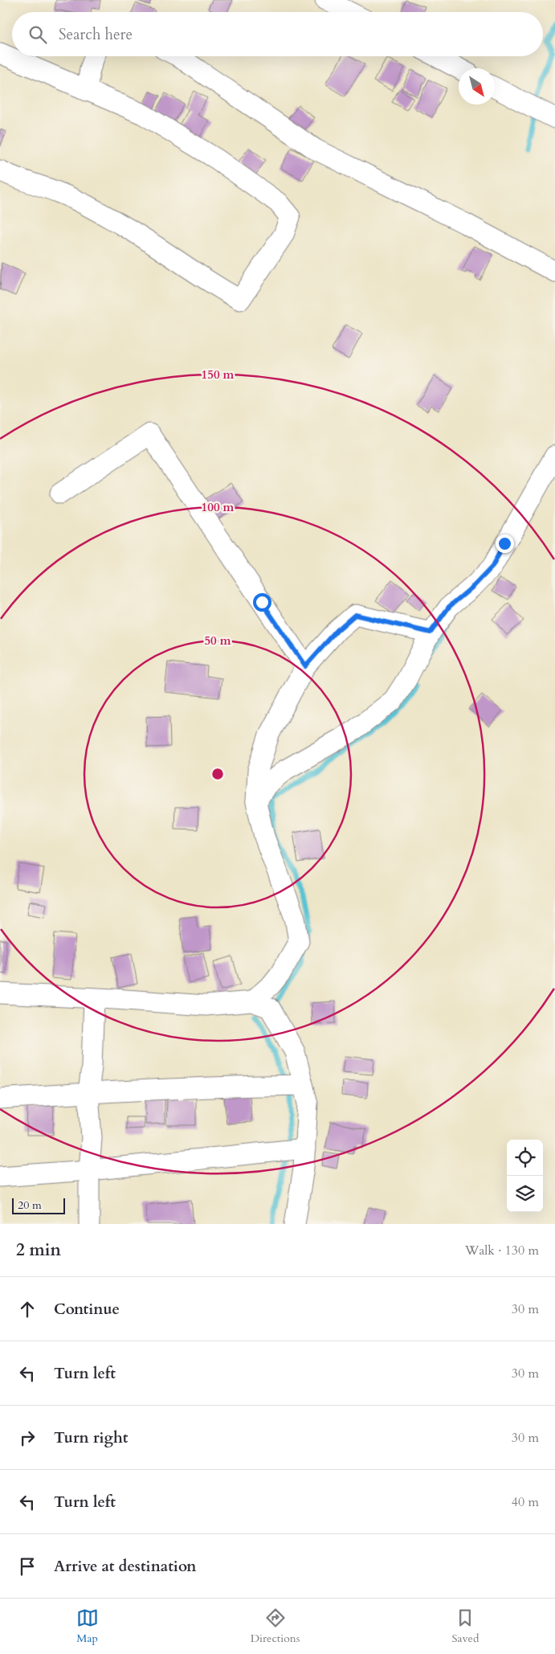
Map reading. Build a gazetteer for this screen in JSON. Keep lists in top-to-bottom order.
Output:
{
  "scale_bar": "20 m",
  "north": "bottom right",
  "page": {
    "search": "Search here",
    "scale": "20 m",
    "heading": ["2 min", "Walk · 130 m"],
    "list": [
      ["Continue", "30 m"],
      ["Turn left", "30 m"],
      ["Turn right", "30 m"],
      ["Turn left", "40 m"],
      "Arrive at destination"
    ],
    "nav": ["Map", "Directions", "Saved"]
  },
  "rings": ["150 m", "100 m", "50 m"]
}
